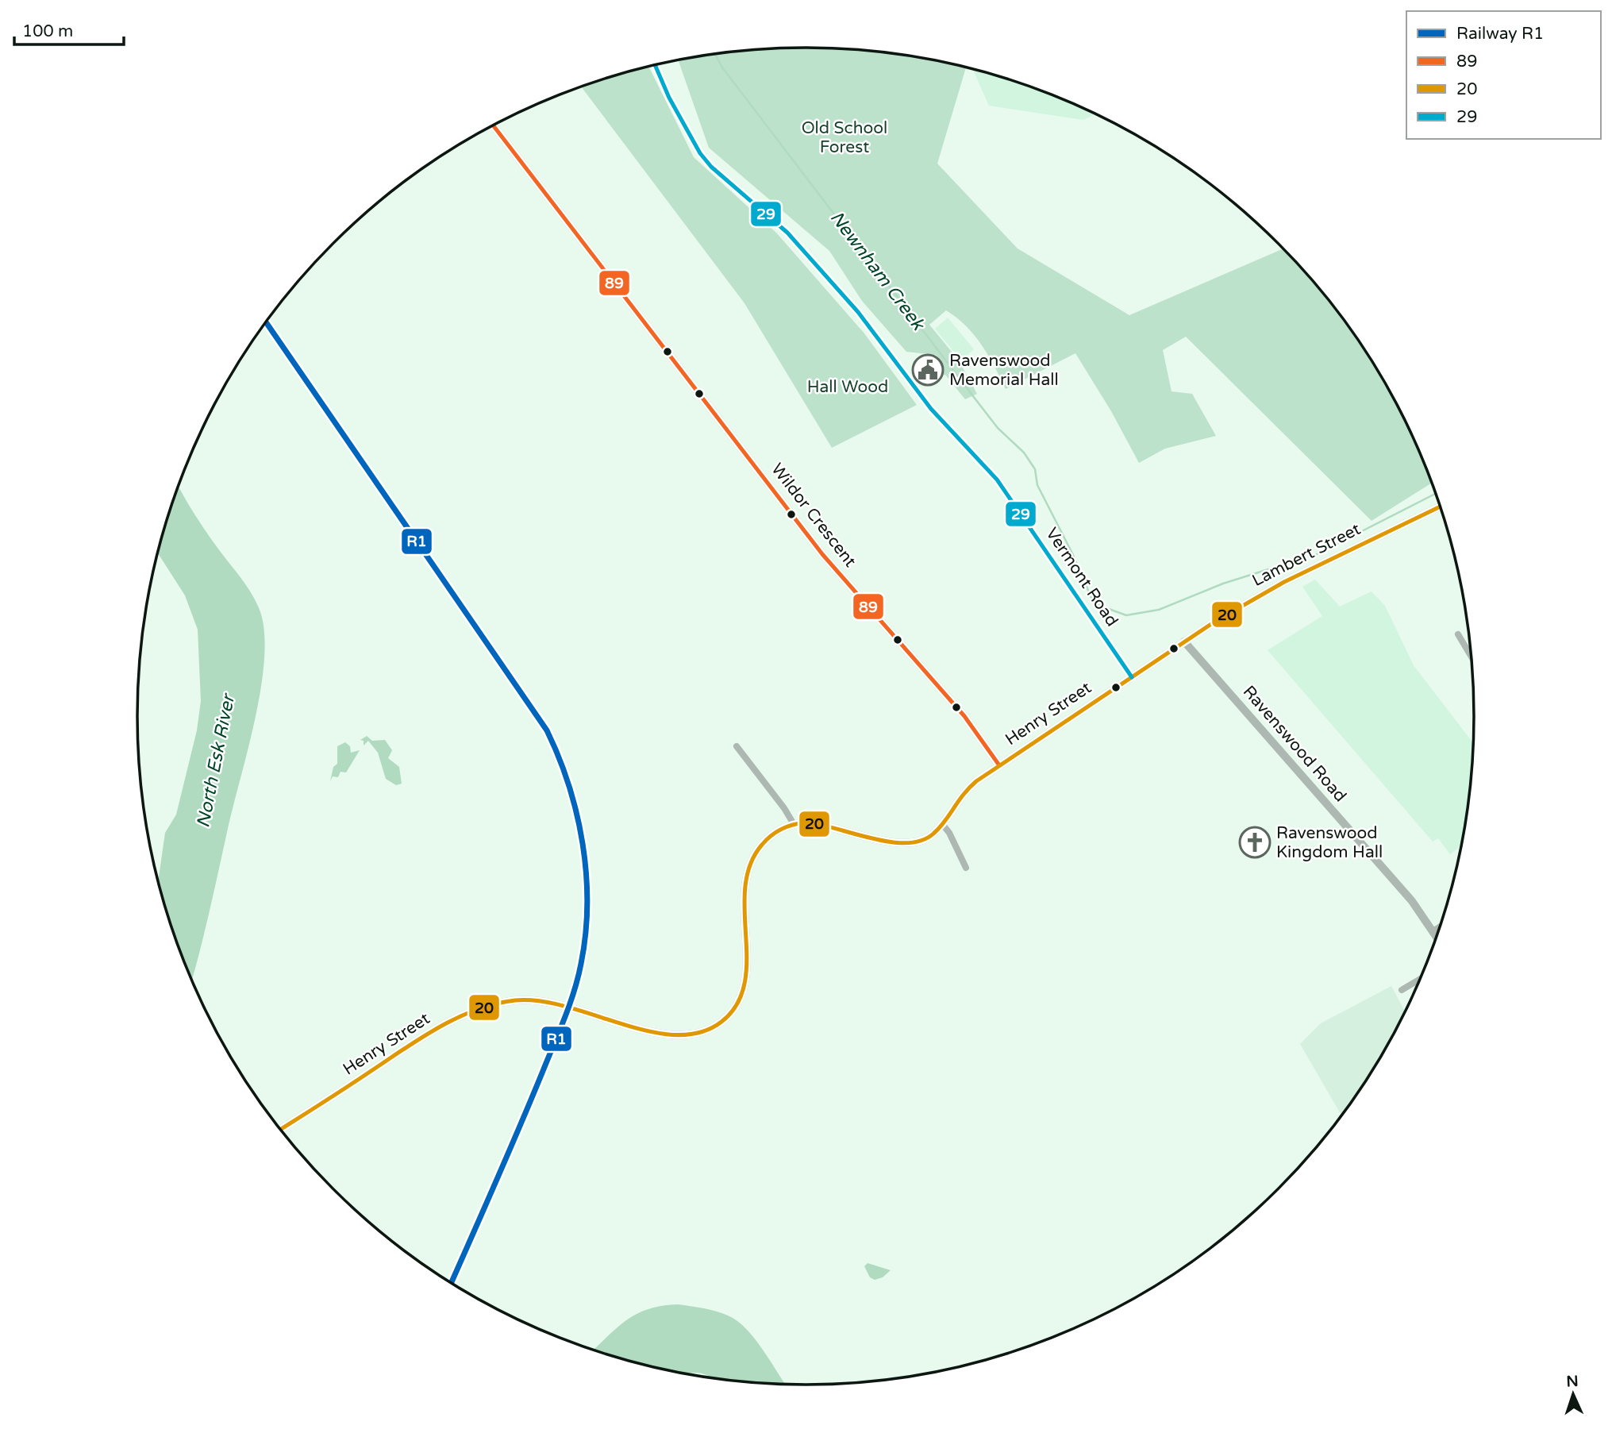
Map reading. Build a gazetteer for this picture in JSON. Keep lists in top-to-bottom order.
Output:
{
  "streets": {
    "street": [
      "Wildor Crescent",
      "Lambert Street",
      "Vermont Road",
      "Henry Street",
      "Ravenswood Road"
    ]
  },
  "crossings": [
    ["Wildor Crescent", "Henry Street"],
    ["Lambert Street", "Henry Street"],
    ["Lambert Street", "Ravenswood Road"],
    ["Vermont Road", "Henry Street"],
    ["Henry Street", "Ravenswood Road"]
  ],
  "water": ["Newnham Creek", "North Esk River"],
  "parks": ["Old School Forest", "Hall Wood"],
  "places": {
    "public building": ["Ravenswood Memorial Hall"],
    "church": ["Ravenswood Kingdom Hall"]
  },
  "lines": [
    "transit line 29",
    "transit line 89",
    "rail line R1",
    "transit line 20"
  ],
  "legend": [
    "Railway R1",
    "89",
    "20",
    "29"
  ],
  "scale_bar": "100 m",
  "north": "top"
}
